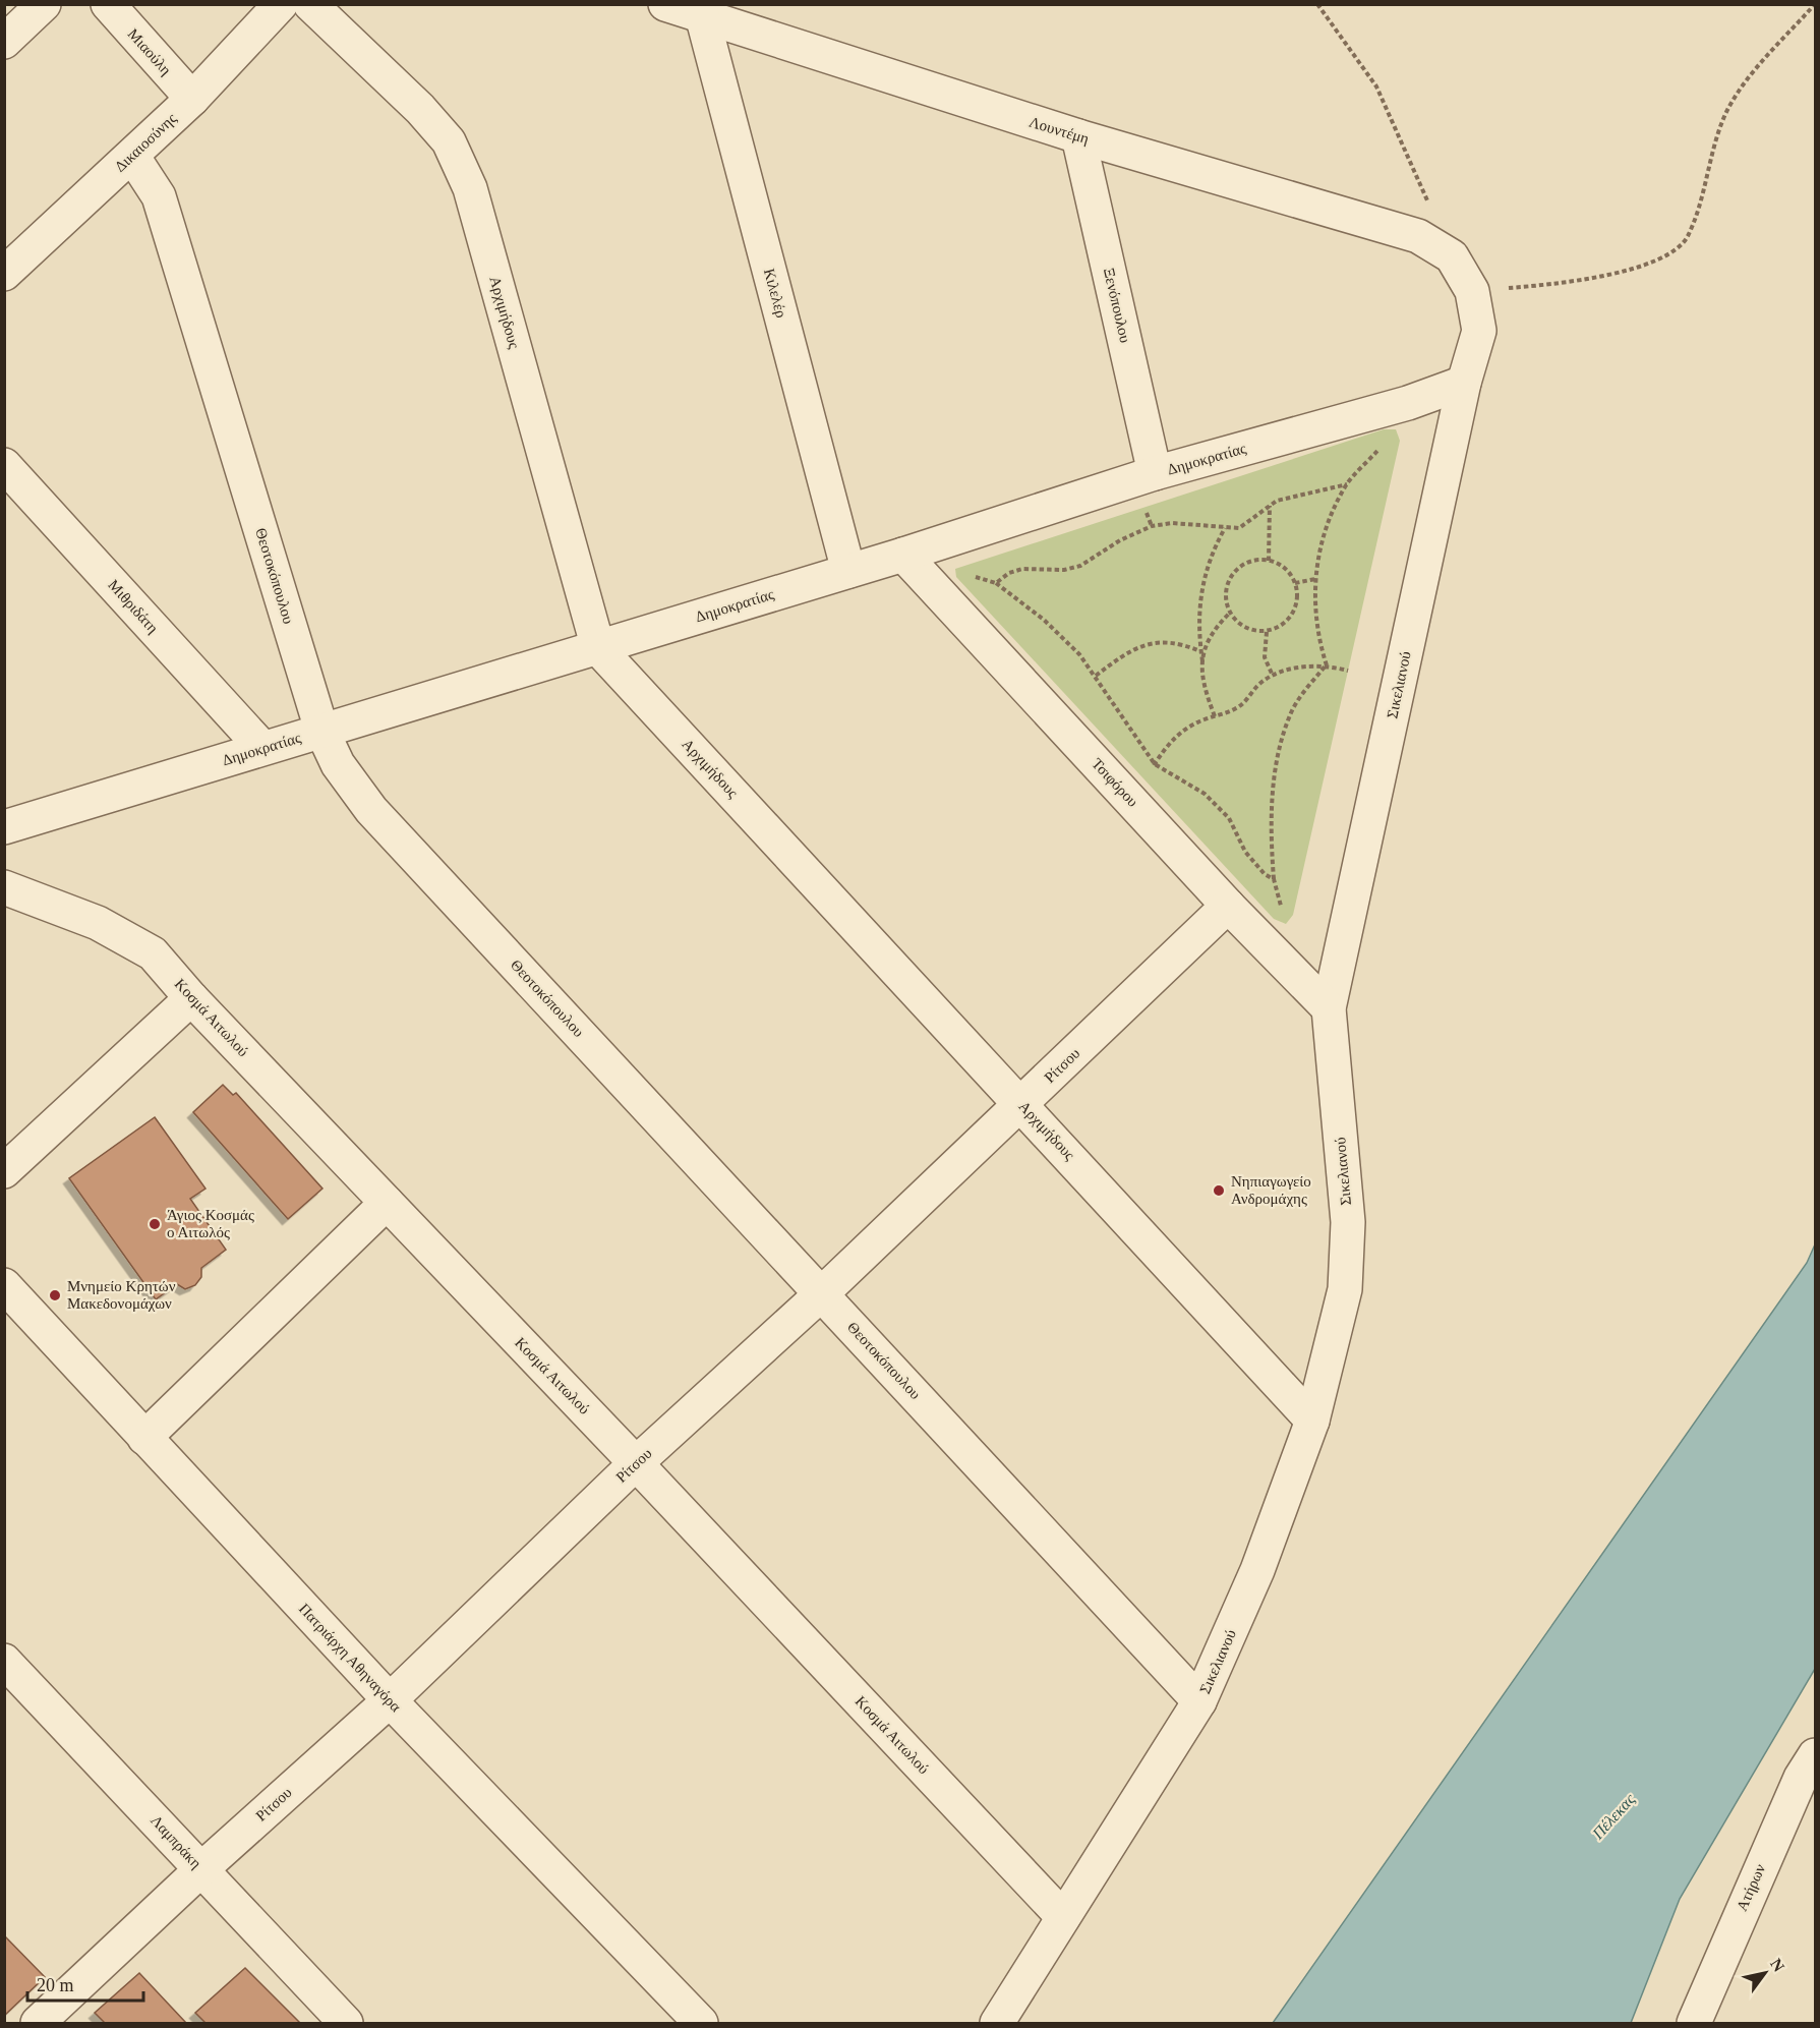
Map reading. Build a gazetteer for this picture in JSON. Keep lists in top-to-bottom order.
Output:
{
  "streets": {
    "street": [
      "Μιαούλη",
      "Λουντέμη",
      "Δικαιοσύνης",
      "Κιλελέρ",
      "Ξενόπουλου",
      "Αρχιμήδους",
      "Δημοκρατίας",
      "Θεοτοκόπουλου",
      "Μιθριδάτη",
      "Σικελιανού",
      "Τσιφόρου",
      "Κοσμά Αιτωλού",
      "Ρίτσου",
      "Πατριάρχη Αθηναγόρα",
      "Λαμπράκη",
      "Ατήρων"
    ]
  },
  "crossings": [
    ["Μιαούλη", "Δικαιοσύνης"],
    ["Λουντέμη", "Κιλελέρ"],
    ["Λουντέμη", "Ξενόπουλου"],
    ["Λουντέμη", "Σικελιανού"],
    ["Δικαιοσύνης", "Θεοτοκόπουλου"],
    ["Κιλελέρ", "Δημοκρατίας"],
    ["Ξενόπουλου", "Δημοκρατίας"],
    ["Αρχιμήδους", "Δημοκρατίας"],
    ["Αρχιμήδους", "Σικελιανού"],
    ["Αρχιμήδους", "Ρίτσου"],
    ["Δημοκρατίας", "Θεοτοκόπουλου"],
    ["Δημοκρατίας", "Μιθριδάτη"],
    ["Δημοκρατίας", "Σικελιανού"],
    ["Δημοκρατίας", "Τσιφόρου"],
    ["Θεοτοκόπουλου", "Σικελιανού"],
    ["Θεοτοκόπουλου", "Ρίτσου"],
    ["Σικελιανού", "Τσιφόρου"],
    ["Σικελιανού", "Κοσμά Αιτωλού"],
    ["Τσιφόρου", "Ρίτσου"],
    ["Κοσμά Αιτωλού", "Ρίτσου"],
    ["Ρίτσου", "Πατριάρχη Αθηναγόρα"],
    ["Ρίτσου", "Λαμπράκη"]
  ],
  "water": ["Πέλεκας"],
  "places": ["Νηπιαγωγείο Ανδρομάχης", "Άγιος Κοσμάς ο Αιτωλός", "Μνημείο Κρητών Μακεδονομάχων"],
  "scale_bar": "20 m",
  "north": "top right"
}
